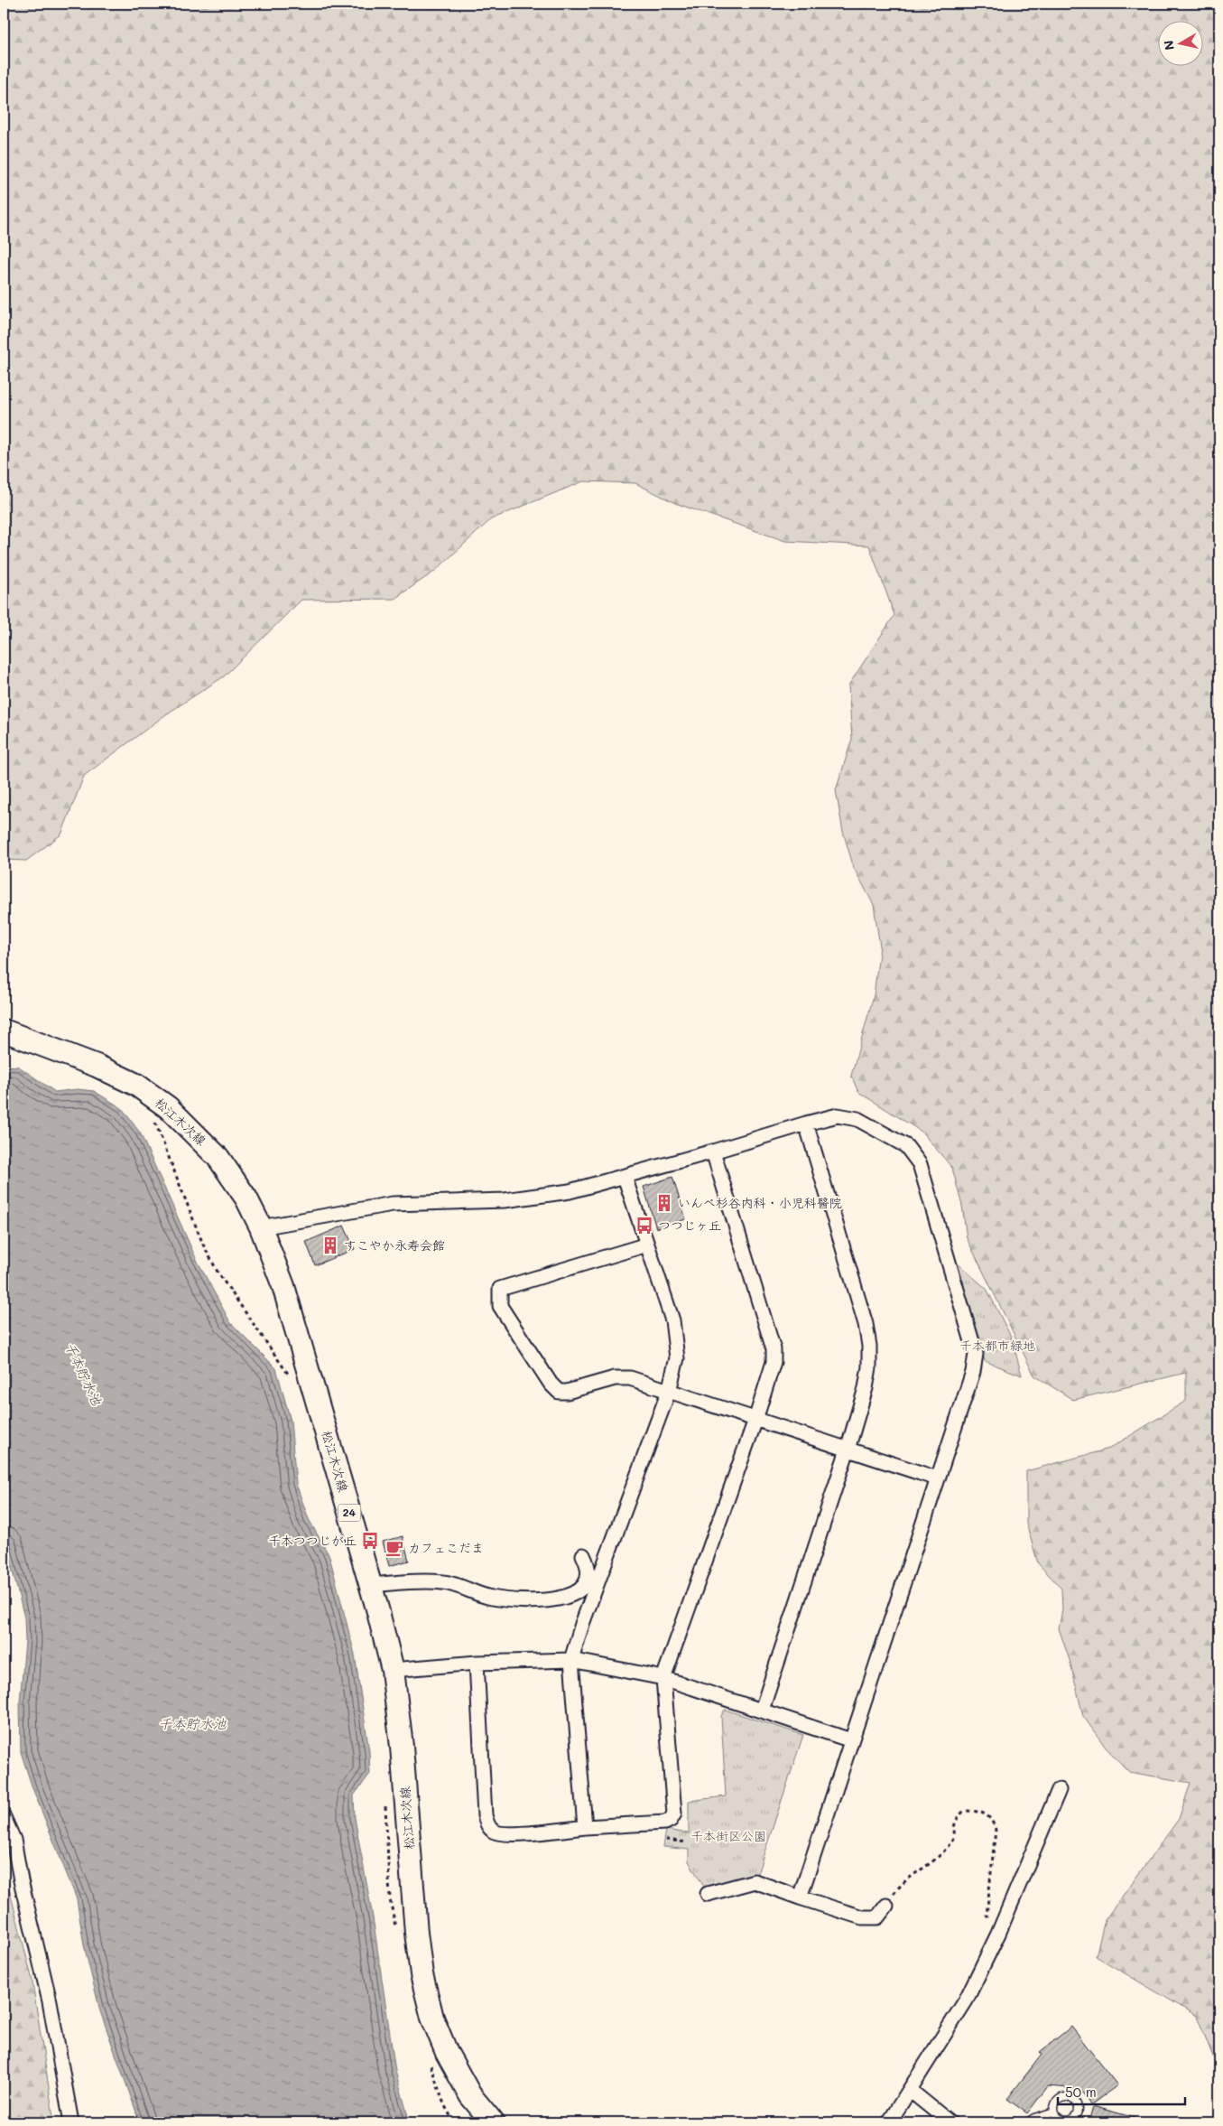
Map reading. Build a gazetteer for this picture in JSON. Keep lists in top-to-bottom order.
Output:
{
  "streets": {
    "main road": ["松江木次線", "24"]
  },
  "water": ["千本貯水池"],
  "parks": ["千本都市緑地", "千本街区公園"],
  "places": {
    "building": ["いんべ杉谷内科・小児科醫院", "すこやか永寿会館"],
    "bus stop": ["つつじヶ丘", "千本つつじが丘"],
    "cafe": ["カフェこだま"]
  },
  "scale_bar": "50 m",
  "north": "left"
}
